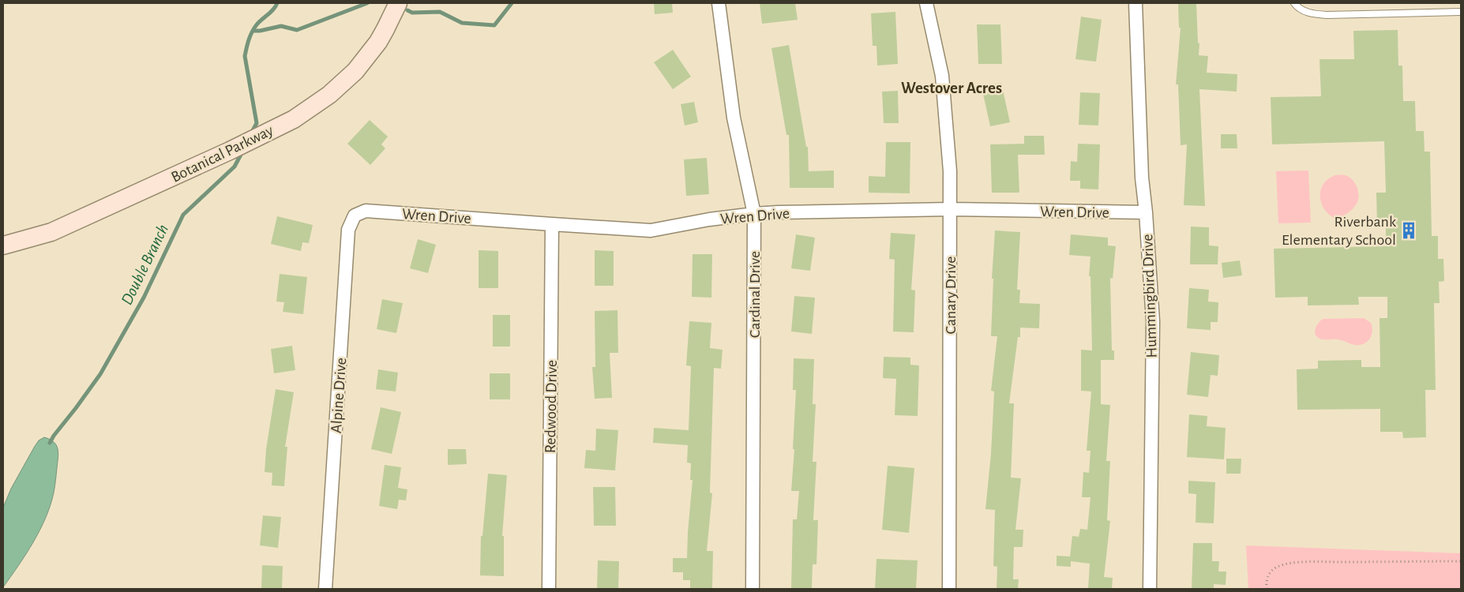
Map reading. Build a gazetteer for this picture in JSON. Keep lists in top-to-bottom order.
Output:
{
  "streets": {
    "street": [
      "Botanical Parkway",
      "Wren Drive",
      "Cardinal Drive",
      "Canary Drive",
      "Hummingbird Drive",
      "Alpine Drive",
      "Redwood Drive"
    ]
  },
  "crossings": [
    ["Wren Drive", "Cardinal Drive"],
    ["Wren Drive", "Canary Drive"],
    ["Wren Drive", "Hummingbird Drive"],
    ["Wren Drive", "Alpine Drive"],
    ["Wren Drive", "Redwood Drive"]
  ],
  "districts": ["Westover Acres"],
  "water": ["Double Branch"],
  "places": {
    "building": ["Riverbank Elementary School"]
  }
}
